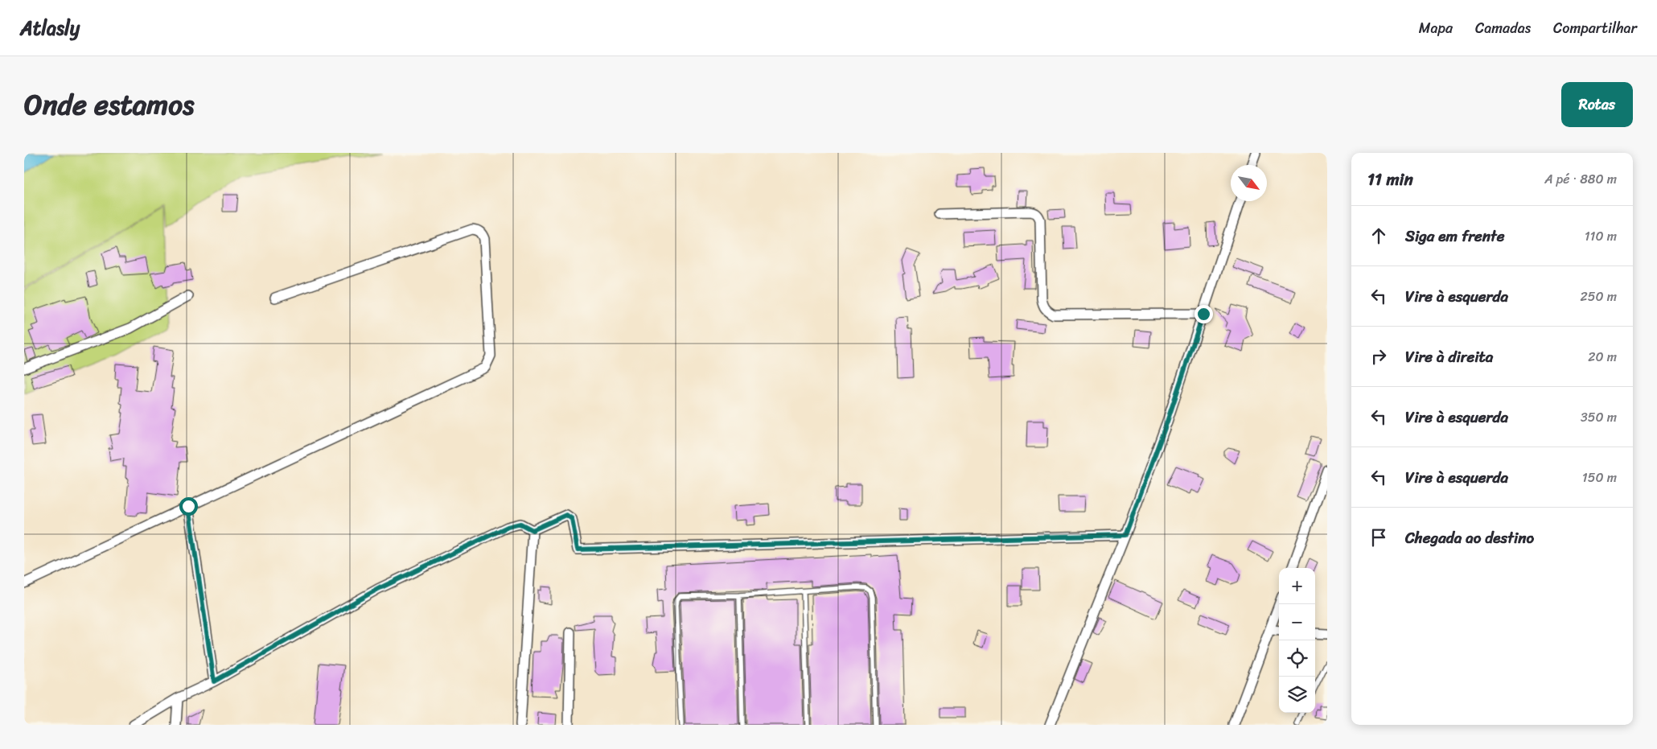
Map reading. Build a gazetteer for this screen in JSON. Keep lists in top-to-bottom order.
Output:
{
  "north": "bottom right",
  "page": {
    "header": "Atlasly",
    "nav": ["Mapa", "Camadas", "Compartilhar"],
    "title": "Onde estamos",
    "buttons": "Rotas",
    "heading": ["11 min", "A pé · 880 m"],
    "list": [
      ["Siga em frente", "110 m"],
      ["Vire à esquerda", "250 m"],
      ["Vire à direita", "20 m"],
      ["Vire à esquerda", "350 m"],
      ["Vire à esquerda", "150 m"],
      "Chegada ao destino"
    ],
    "map_buttons": ["+", "−"]
  }
}
